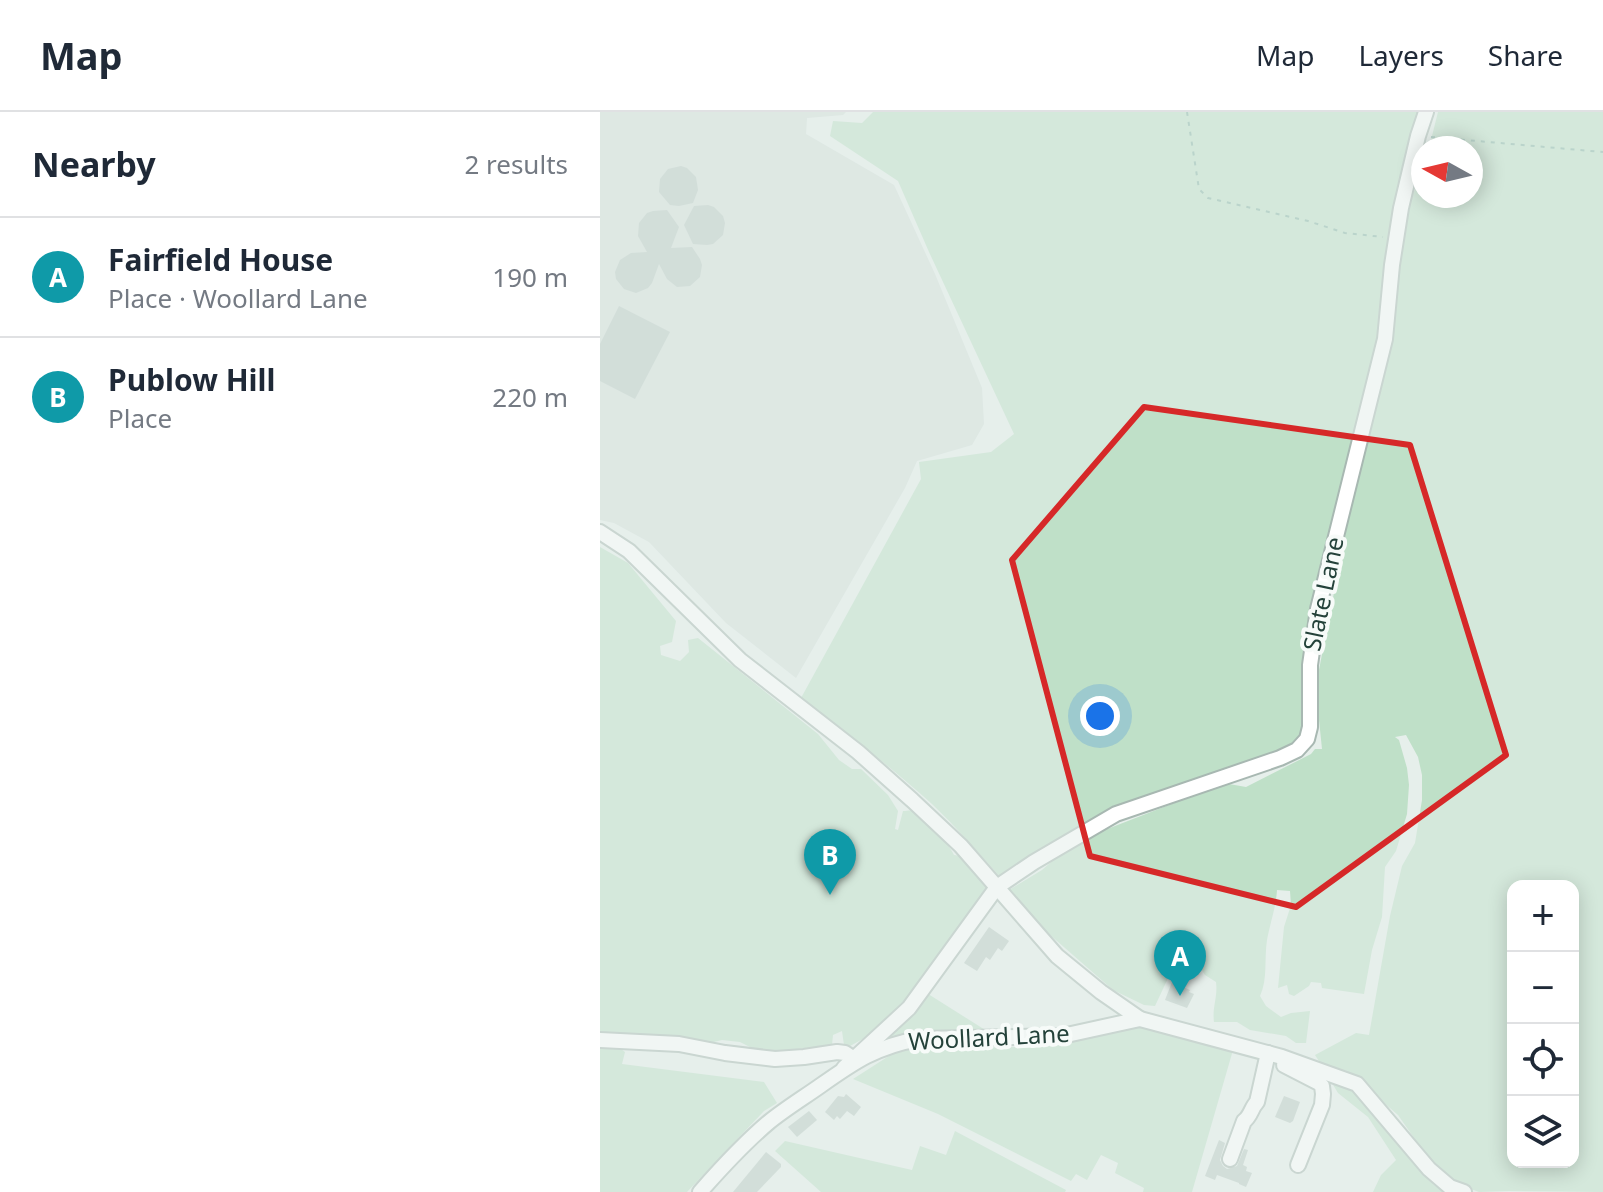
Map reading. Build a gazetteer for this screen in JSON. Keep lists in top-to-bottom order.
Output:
{
  "streets": {
    "street": ["Slate Lane", "Woollard Lane"]
  },
  "north": "left",
  "page": {
    "header": "Map",
    "nav": ["Map", "Layers", "Share"],
    "heading": ["Nearby", "2 results"],
    "list": [
      {
        "mark": "A",
        "name": "Fairfield House",
        "note": "Place · Woollard Lane",
        "value": "190 m"
      },
      {
        "mark": "B",
        "name": "Publow Hill",
        "note": "Place",
        "value": "220 m"
      }
    ],
    "pins": ["B", "A"],
    "map_buttons": ["+", "−"]
  }
}
